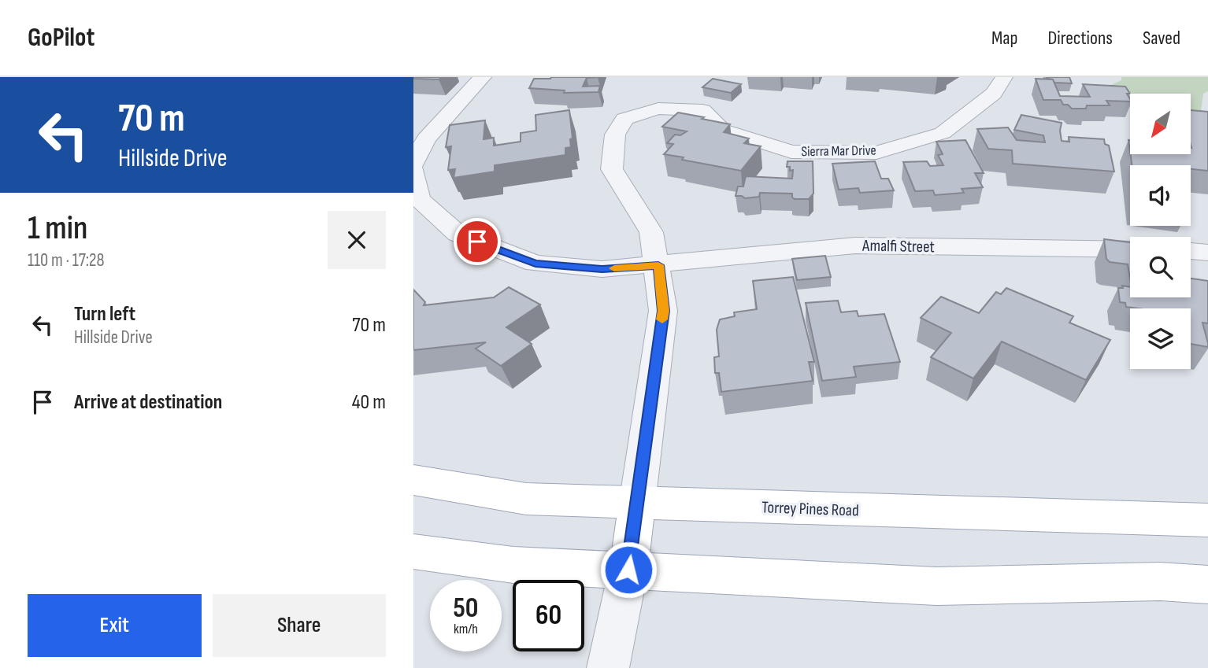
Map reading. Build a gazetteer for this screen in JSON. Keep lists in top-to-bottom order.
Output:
{
  "streets": {
    "main road": ["Torrey Pines Road"],
    "street": ["Sierra Mar Drive", "Amalfi Street"]
  },
  "crossings": [
    ["Sierra Mar Drive", "Amalfi Street"],
    ["Sierra Mar Drive", "Torrey Pines Road"]
  ],
  "north": "bottom left",
  "page": {
    "header": "GoPilot",
    "nav": ["Map", "Directions", "Saved"],
    "turn": ["70 m", "Hillside Drive"],
    "heading": ["1 min", "110 m · 17:28"],
    "list": [
      {
        "name": "Turn left",
        "note": "Hillside Drive",
        "value": "70 m"
      },
      {
        "name": "Arrive at destination",
        "value": "40 m"
      }
    ],
    "speed": "50 km/h",
    "limit": "60",
    "buttons": ["Exit", "Share"]
  }
}
